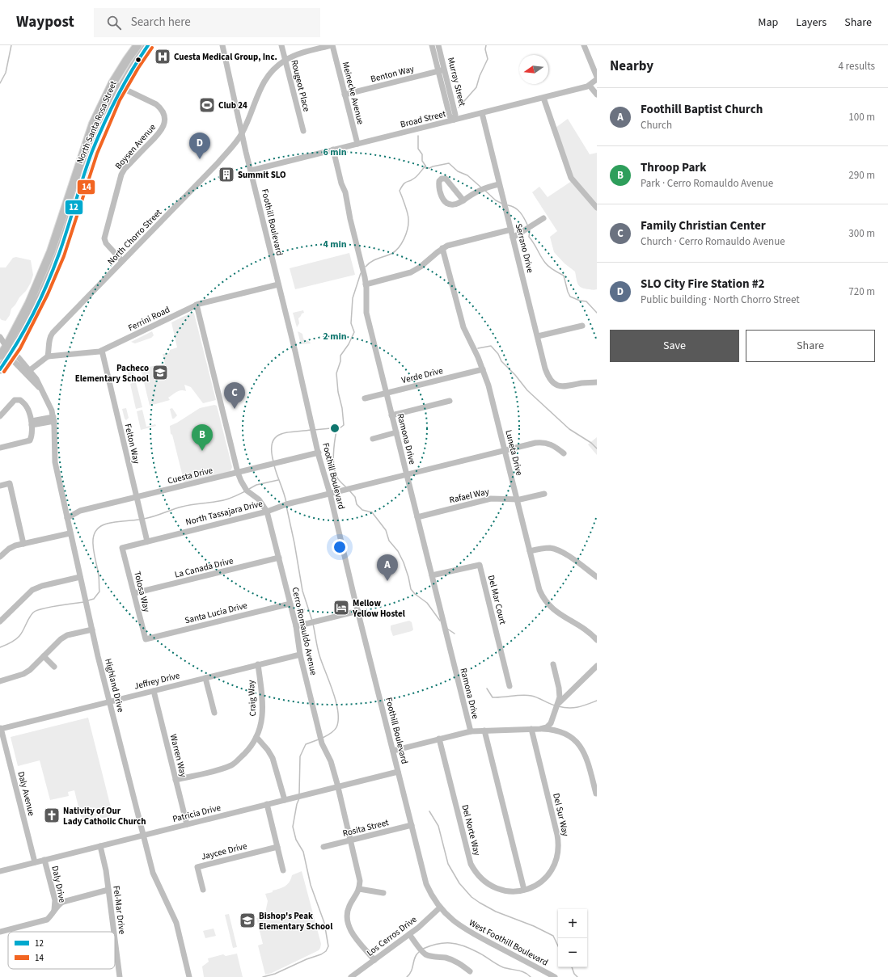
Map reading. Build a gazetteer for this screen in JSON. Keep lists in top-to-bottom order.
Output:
{
  "streets": {
    "highway": ["North Santa Rosa Street"],
    "street": [
      "Benton Way",
      "Murray Street",
      "Rougeot Place",
      "Meinecke Avenue",
      "Broad Street",
      "Boysen Avenue",
      "Foothill Boulevard",
      "North Chorro Street",
      "Serrano Drive",
      "Ferrini Road",
      "Verde Drive",
      "Ramona Drive",
      "Felton Way",
      "Luneta Drive",
      "Cuesta Drive",
      "Rafael Way",
      "North Tassajara Drive",
      "La Canada Drive",
      "Tolosa Way",
      "Del Mar Court",
      "Santa Lucia Drive",
      "Cerro Romauldo Avenue",
      "Jeffrey Drive",
      "Highland Drive",
      "Craig Way",
      "Warren Way",
      "Daly Avenue",
      "Patricia Drive",
      "Del Sur Way",
      "Rosita Street",
      "Del Norte Way",
      "Jaycee Drive",
      "Daly Drive",
      "Fel-Mar Drive",
      "Los Cerros Drive",
      "West Foothill Boulevard"
    ]
  },
  "crossings": [
    ["Benton Way", "Murray Street"],
    ["Benton Way", "Meinecke Avenue"],
    ["Murray Street", "Broad Street"],
    ["Rougeot Place", "North Chorro Street"],
    ["Meinecke Avenue", "Broad Street"],
    ["Meinecke Avenue", "North Chorro Street"],
    ["Broad Street", "Foothill Boulevard"],
    ["Broad Street", "Serrano Drive"],
    ["Broad Street", "Ramona Drive"],
    ["North Santa Rosa Street", "Boysen Avenue"],
    ["North Santa Rosa Street", "Highland Drive"],
    ["Boysen Avenue", "North Chorro Street"],
    ["Foothill Boulevard", "North Chorro Street"],
    ["Foothill Boulevard", "Ferrini Road"],
    ["Foothill Boulevard", "Cuesta Drive"],
    ["Foothill Boulevard", "North Tassajara Drive"],
    ["Foothill Boulevard", "Patricia Drive"],
    ["Foothill Boulevard", "Rosita Street"],
    ["Foothill Boulevard", "Los Cerros Drive"],
    ["Foothill Boulevard", "West Foothill Boulevard"],
    ["North Chorro Street", "Ferrini Road"],
    ["Ferrini Road", "Felton Way"],
    ["Ferrini Road", "Cerro Romauldo Avenue"],
    ["Verde Drive", "Ramona Drive"],
    ["Verde Drive", "Luneta Drive"],
    ["Ramona Drive", "Rafael Way"],
    ["Ramona Drive", "North Tassajara Drive"],
    ["Ramona Drive", "Del Mar Court"],
    ["Felton Way", "Cuesta Drive"],
    ["Felton Way", "North Tassajara Drive"],
    ["Luneta Drive", "Rafael Way"],
    ["Luneta Drive", "North Tassajara Drive"],
    ["Cuesta Drive", "Cerro Romauldo Avenue"],
    ["Cuesta Drive", "Highland Drive"],
    ["North Tassajara Drive", "Tolosa Way"],
    ["North Tassajara Drive", "Cerro Romauldo Avenue"],
    ["La Canada Drive", "Tolosa Way"],
    ["La Canada Drive", "Cerro Romauldo Avenue"],
    ["Tolosa Way", "Santa Lucia Drive"],
    ["Santa Lucia Drive", "Cerro Romauldo Avenue"],
    ["Cerro Romauldo Avenue", "Jeffrey Drive"],
    ["Cerro Romauldo Avenue", "Patricia Drive"],
    ["Cerro Romauldo Avenue", "Rosita Street"],
    ["Jeffrey Drive", "Highland Drive"],
    ["Jeffrey Drive", "Craig Way"],
    ["Jeffrey Drive", "Warren Way"],
    ["Jeffrey Drive", "Daly Avenue"],
    ["Highland Drive", "Patricia Drive"],
    ["Craig Way", "Warren Way"],
    ["Warren Way", "Patricia Drive"],
    ["Daly Avenue", "Patricia Drive"],
    ["Patricia Drive", "Daly Drive"],
    ["Patricia Drive", "Fel-Mar Drive"],
    ["Del Sur Way", "Del Norte Way"],
    ["Los Cerros Drive", "West Foothill Boulevard"]
  ],
  "places": {
    "hospital": ["Cuesta Medical Group, Inc."],
    "sports": ["Club 24"],
    "building": ["Summit SLO"],
    "school or university": ["Pacheco Elementary School", "Bishop's Peak Elementary School"],
    "hotel": ["Mellow Yellow Hostel"],
    "church": ["Nativity of Our Lady Catholic Church"]
  },
  "lines": ["transit line 12", "transit line 14"],
  "legend": ["12", "14"],
  "north": "left",
  "page": {
    "header": "Waypost",
    "search": "Search here",
    "nav": ["Map", "Layers", "Share"],
    "heading": ["Nearby", "4 results"],
    "list": [
      {
        "mark": "A",
        "name": "Foothill Baptist Church",
        "note": "Church",
        "value": "100 m"
      },
      {
        "mark": "B",
        "name": "Throop Park",
        "note": "Park · Cerro Romauldo Avenue",
        "value": "290 m"
      },
      {
        "mark": "C",
        "name": "Family Christian Center",
        "note": "Church · Cerro Romauldo Avenue",
        "value": "300 m"
      },
      {
        "mark": "D",
        "name": "SLO City Fire Station #2",
        "note": "Public building · North Chorro Street",
        "value": "720 m"
      }
    ],
    "pins": [
      "D",
      "C",
      "B",
      "A"
    ],
    "buttons": ["Save", "Share"],
    "map_buttons": ["+", "−"]
  },
  "rings": ["6 min", "4 min", "2 min"]
}
